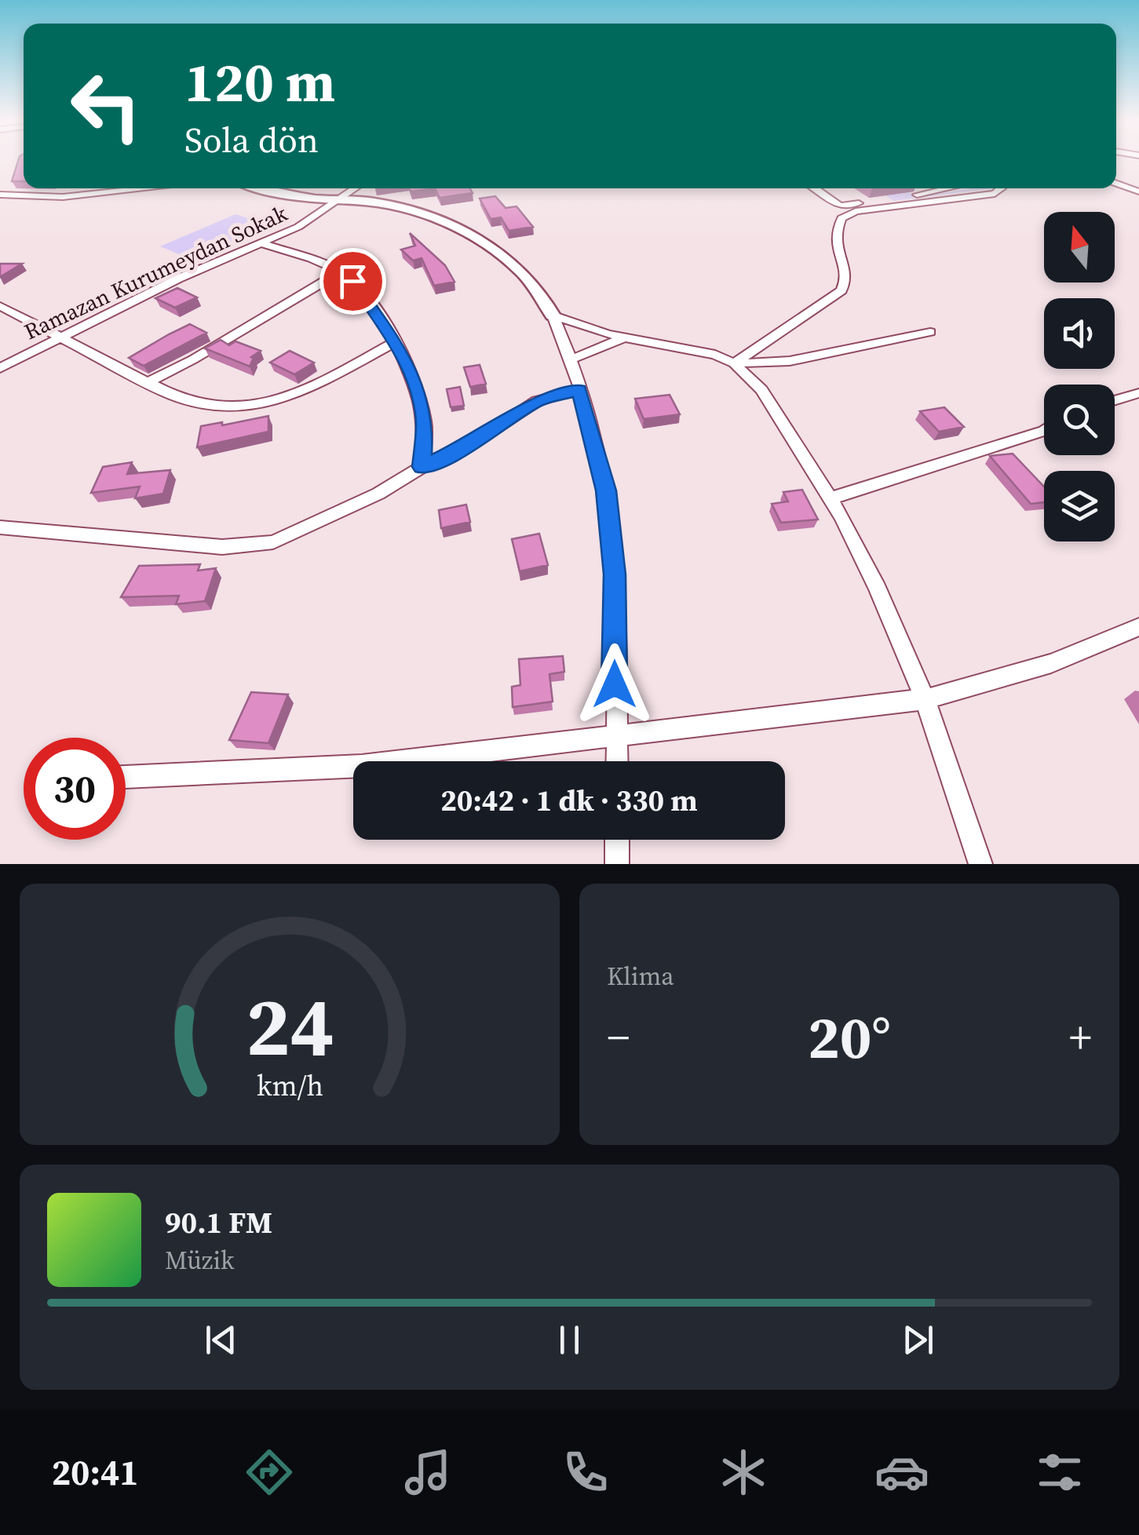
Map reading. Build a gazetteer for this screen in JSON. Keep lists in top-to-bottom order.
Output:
{
  "streets": {
    "street": ["Ramazan Kurumeydan Sokak"]
  },
  "north": "top",
  "page": {
    "turn": ["120 m", "Sola dön"],
    "limit": "30",
    "trip": "20:42 · 1 dk · 330 m",
    "tile": "Klima",
    "heat": ["−", "20°", "+"],
    "song": ["90.1 FM", "Müzik"],
    "tabs": "20:41",
    "gauge": ["24", "km/h"]
  }
}
